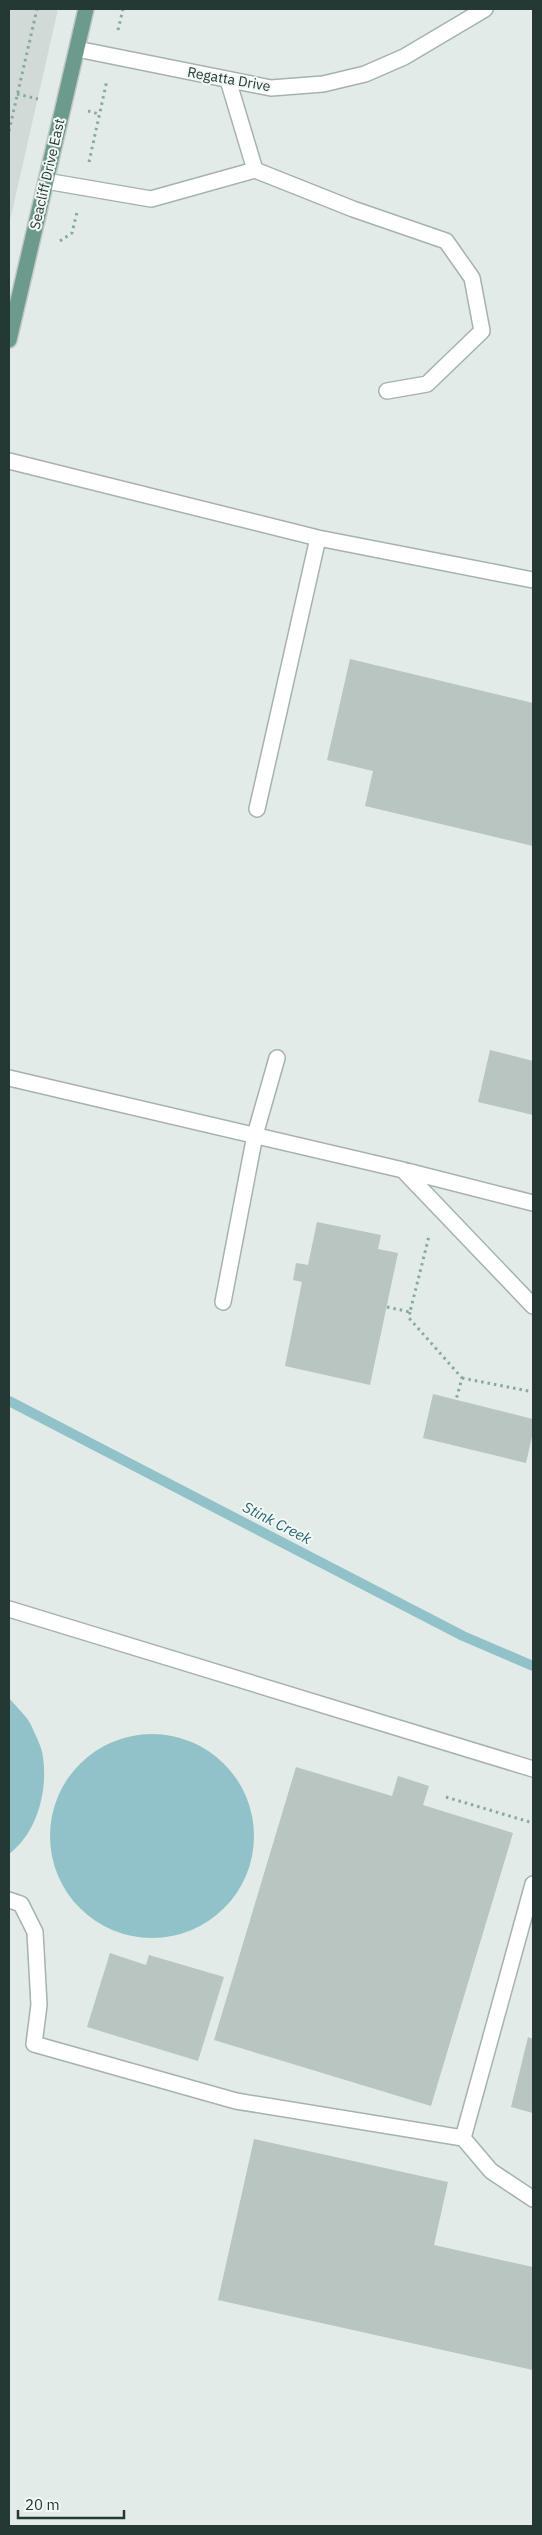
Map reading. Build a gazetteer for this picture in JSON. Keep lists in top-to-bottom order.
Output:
{
  "streets": {
    "main road": ["Seacliff Drive East"],
    "street": ["Regatta Drive"]
  },
  "crossings": [
    ["Regatta Drive", "Seacliff Drive East"]
  ],
  "water": ["Stink Creek"],
  "scale_bar": "20 m"
}
